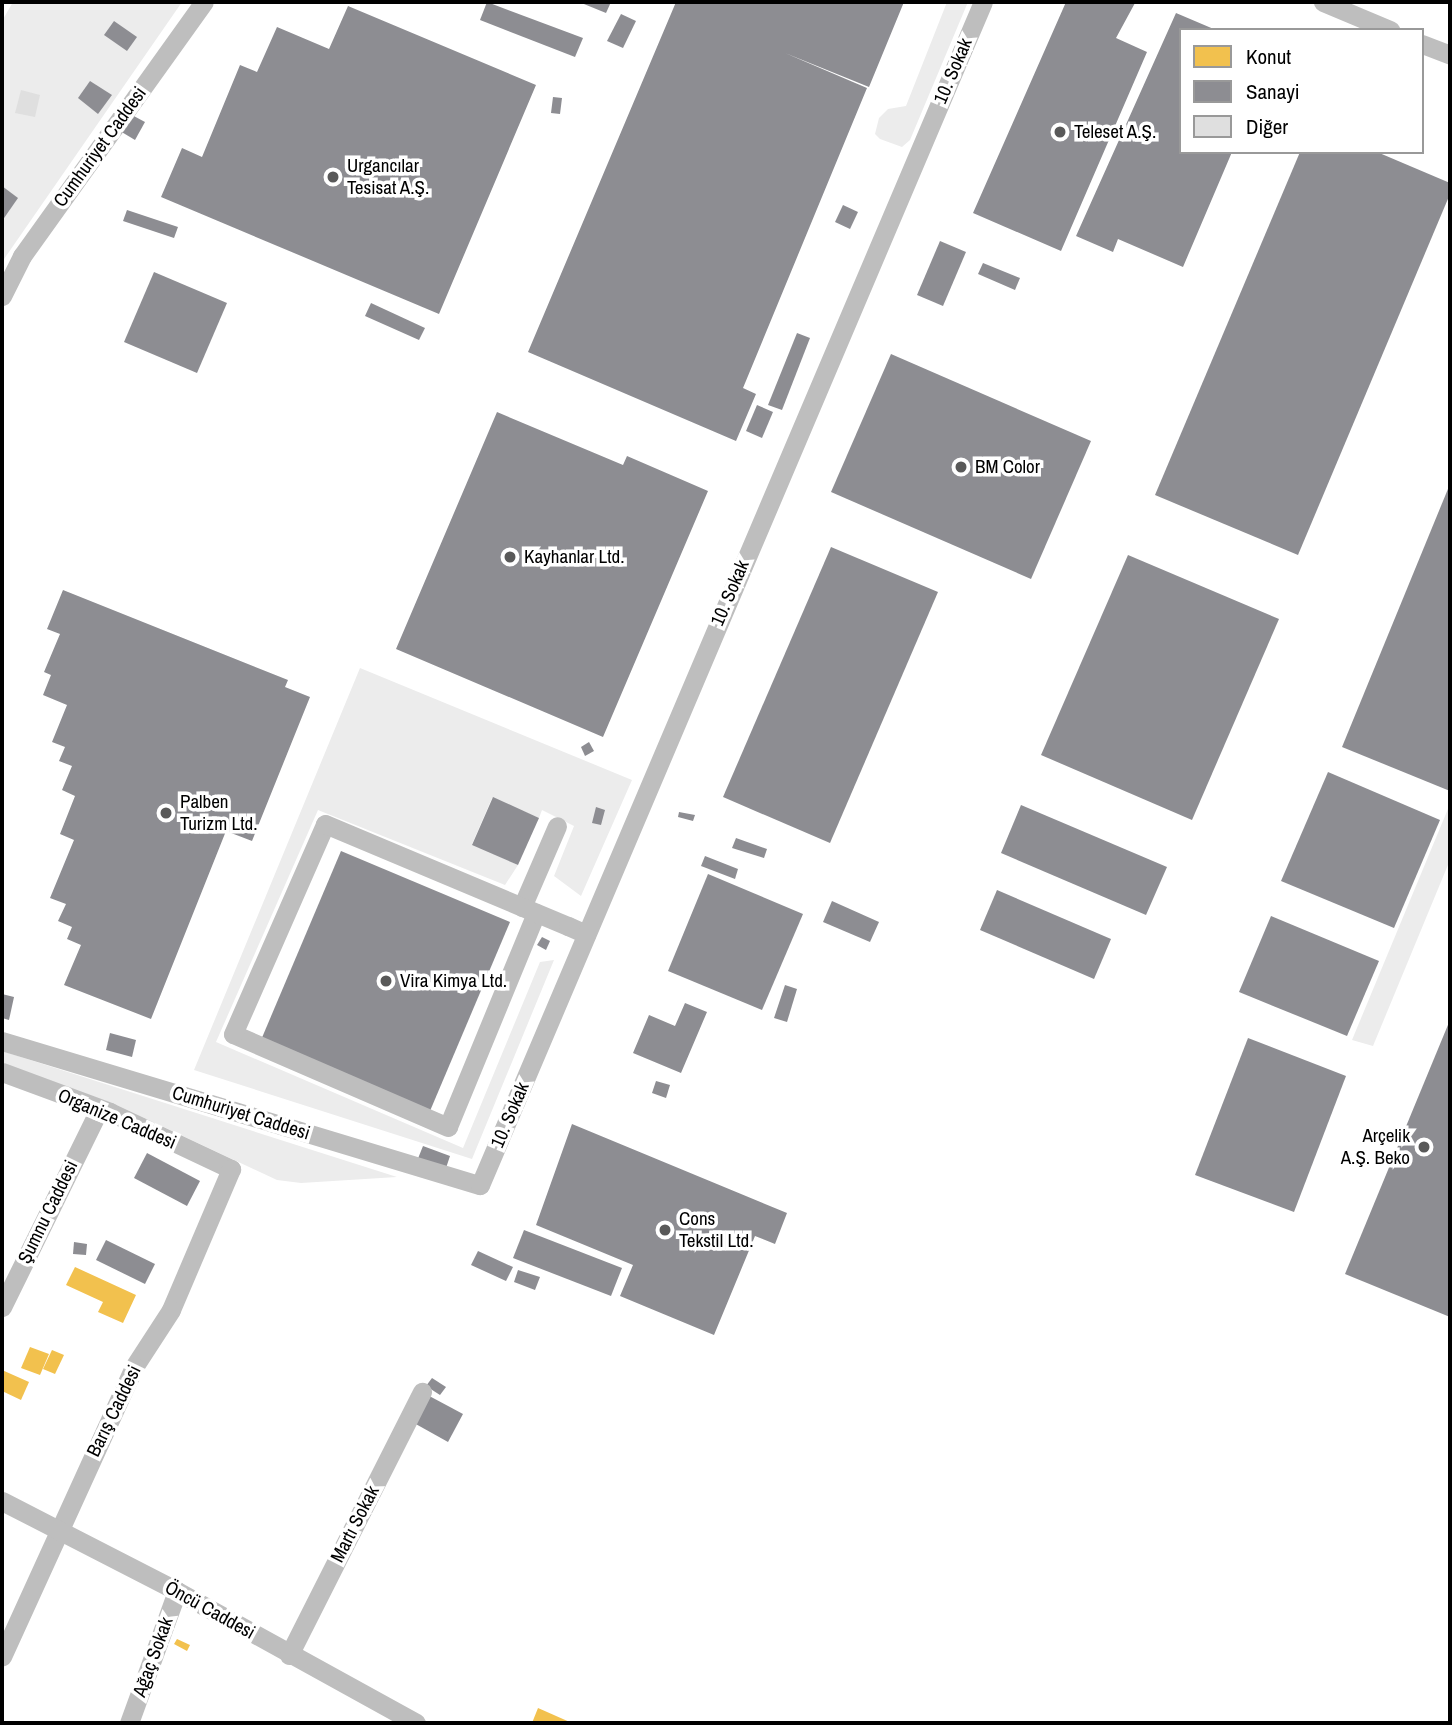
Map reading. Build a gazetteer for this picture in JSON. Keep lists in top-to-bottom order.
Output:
{
  "streets": {
    "street": [
      "10. Sokak",
      "Cumhuriyet Caddesi",
      "Organize Caddesi",
      "Şumnu Caddesi",
      "Barış Caddesi",
      "Martı Sokak",
      "Öncü Caddesi",
      "Ağaç Sokak"
    ]
  },
  "crossings": [
    ["10. Sokak", "Cumhuriyet Caddesi"],
    ["Organize Caddesi", "Barış Caddesi"],
    ["Barış Caddesi", "Öncü Caddesi"],
    ["Martı Sokak", "Öncü Caddesi"],
    ["Öncü Caddesi", "Ağaç Sokak"]
  ],
  "places": [
    "Teleset A.Ş.",
    "Urgancılar Tesisat A.Ş.",
    "BM Color",
    "Kayhanlar Ltd.",
    "Palben Turizm Ltd.",
    "Vira Kimya Ltd.",
    "Arçelik A.Ş. Beko",
    "Cons Tekstil Ltd."
  ],
  "legend": ["Konut", "Sanayi", "Diğer"]
}
